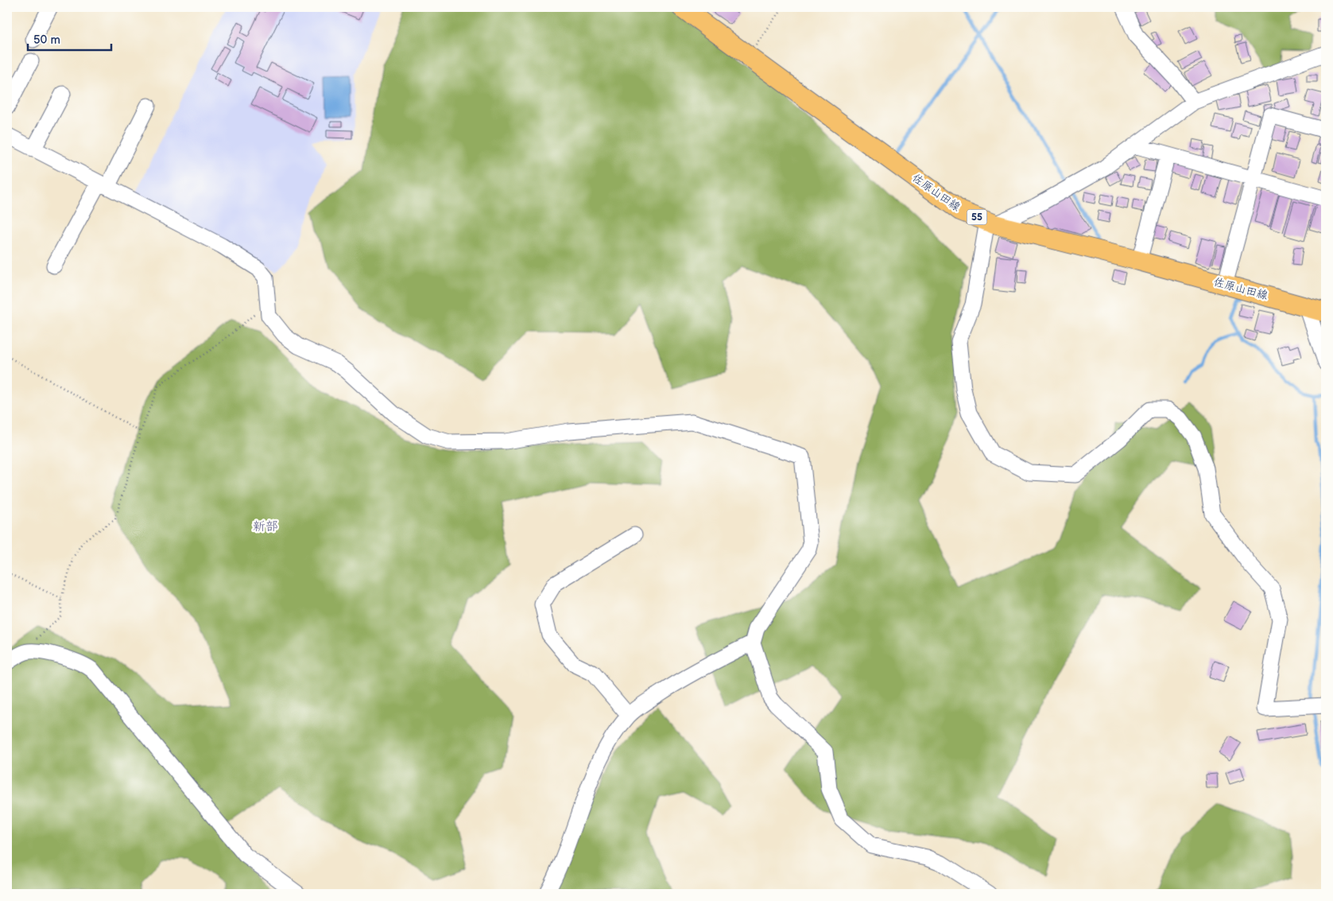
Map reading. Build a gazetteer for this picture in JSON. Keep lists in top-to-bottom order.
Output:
{
  "streets": {
    "main road": ["佐原山田線", "55"]
  },
  "districts": ["新部"],
  "scale_bar": "50 m"
}
